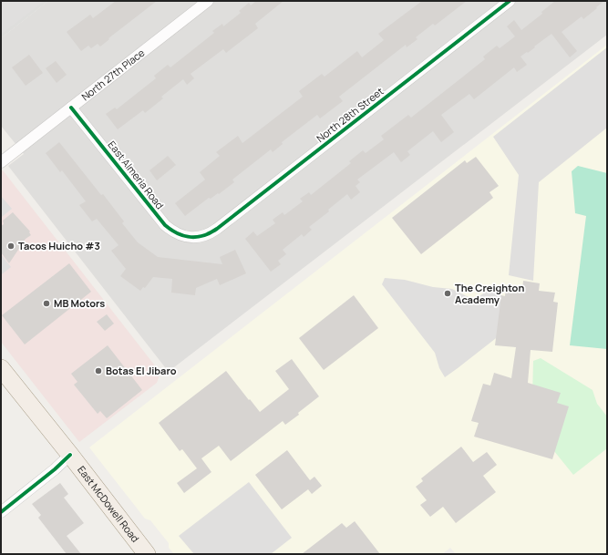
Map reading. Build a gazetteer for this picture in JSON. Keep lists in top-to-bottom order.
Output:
{
  "streets": {
    "main road": ["East McDowell Road"],
    "street": ["North 27th Place", "North 28th Street", "East Almeria Road"]
  },
  "crossings": [
    ["North 27th Place", "East Almeria Road"],
    ["North 28th Street", "East Almeria Road"]
  ],
  "places": [
    "Tacos Huicho #3",
    "The Creighton Academy",
    "MB Motors",
    "Botas El Jibaro"
  ]
}
